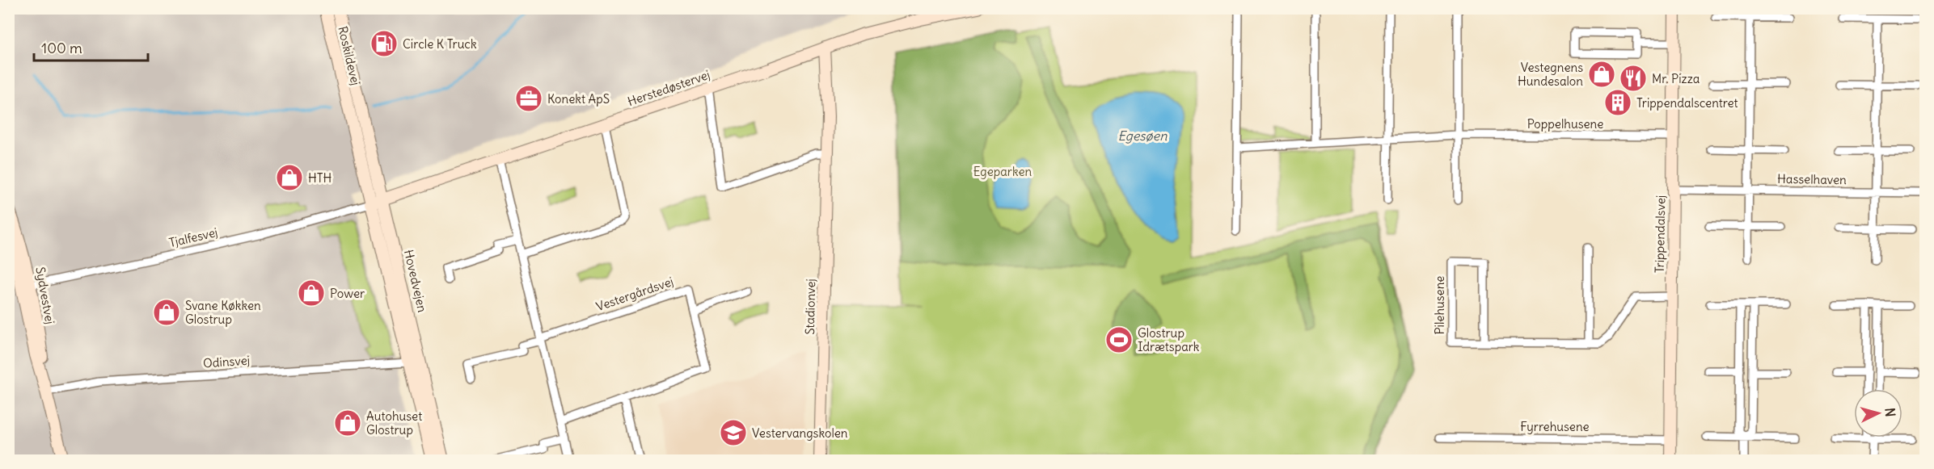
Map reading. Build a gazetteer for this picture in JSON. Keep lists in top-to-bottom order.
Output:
{
  "streets": {
    "street": [
      "Roskildevej",
      "Herstedøstervej",
      "Poppelhusene",
      "Hasselhaven",
      "Trippendalsvej",
      "Tjalfesvej",
      "Hovedvejen",
      "Vestergårdsvej",
      "Sydvestvej",
      "Pilehusene",
      "Stadionvej",
      "Odinsvej",
      "Fyrrehusene"
    ]
  },
  "crossings": [
    ["Roskildevej", "Herstedøstervej"],
    ["Roskildevej", "Tjalfesvej"],
    ["Roskildevej", "Hovedvejen"],
    ["Herstedøstervej", "Tjalfesvej"],
    ["Herstedøstervej", "Hovedvejen"],
    ["Herstedøstervej", "Stadionvej"],
    ["Poppelhusene", "Trippendalsvej"],
    ["Hasselhaven", "Trippendalsvej"],
    ["Trippendalsvej", "Pilehusene"],
    ["Trippendalsvej", "Fyrrehusene"],
    ["Tjalfesvej", "Sydvestvej"],
    ["Sydvestvej", "Odinsvej"]
  ],
  "water": ["Egesøen"],
  "parks": ["Egeparken"],
  "places": {
    "fuel station": ["Circle K Truck"],
    "shop": [
      "Vestegnens Hundesalon",
      "HTH",
      "Power",
      "Svane Køkken Glostrup",
      "Autohuset Glostrup"
    ],
    "restaurant": ["Mr. Pizza"],
    "office": ["Konekt ApS"],
    "building": ["Trippendalscentret"],
    "sports": ["Glostrup Idrætspark"],
    "school or university": ["Vestervangskolen"]
  },
  "scale_bar": "100 m",
  "north": "right"
}
